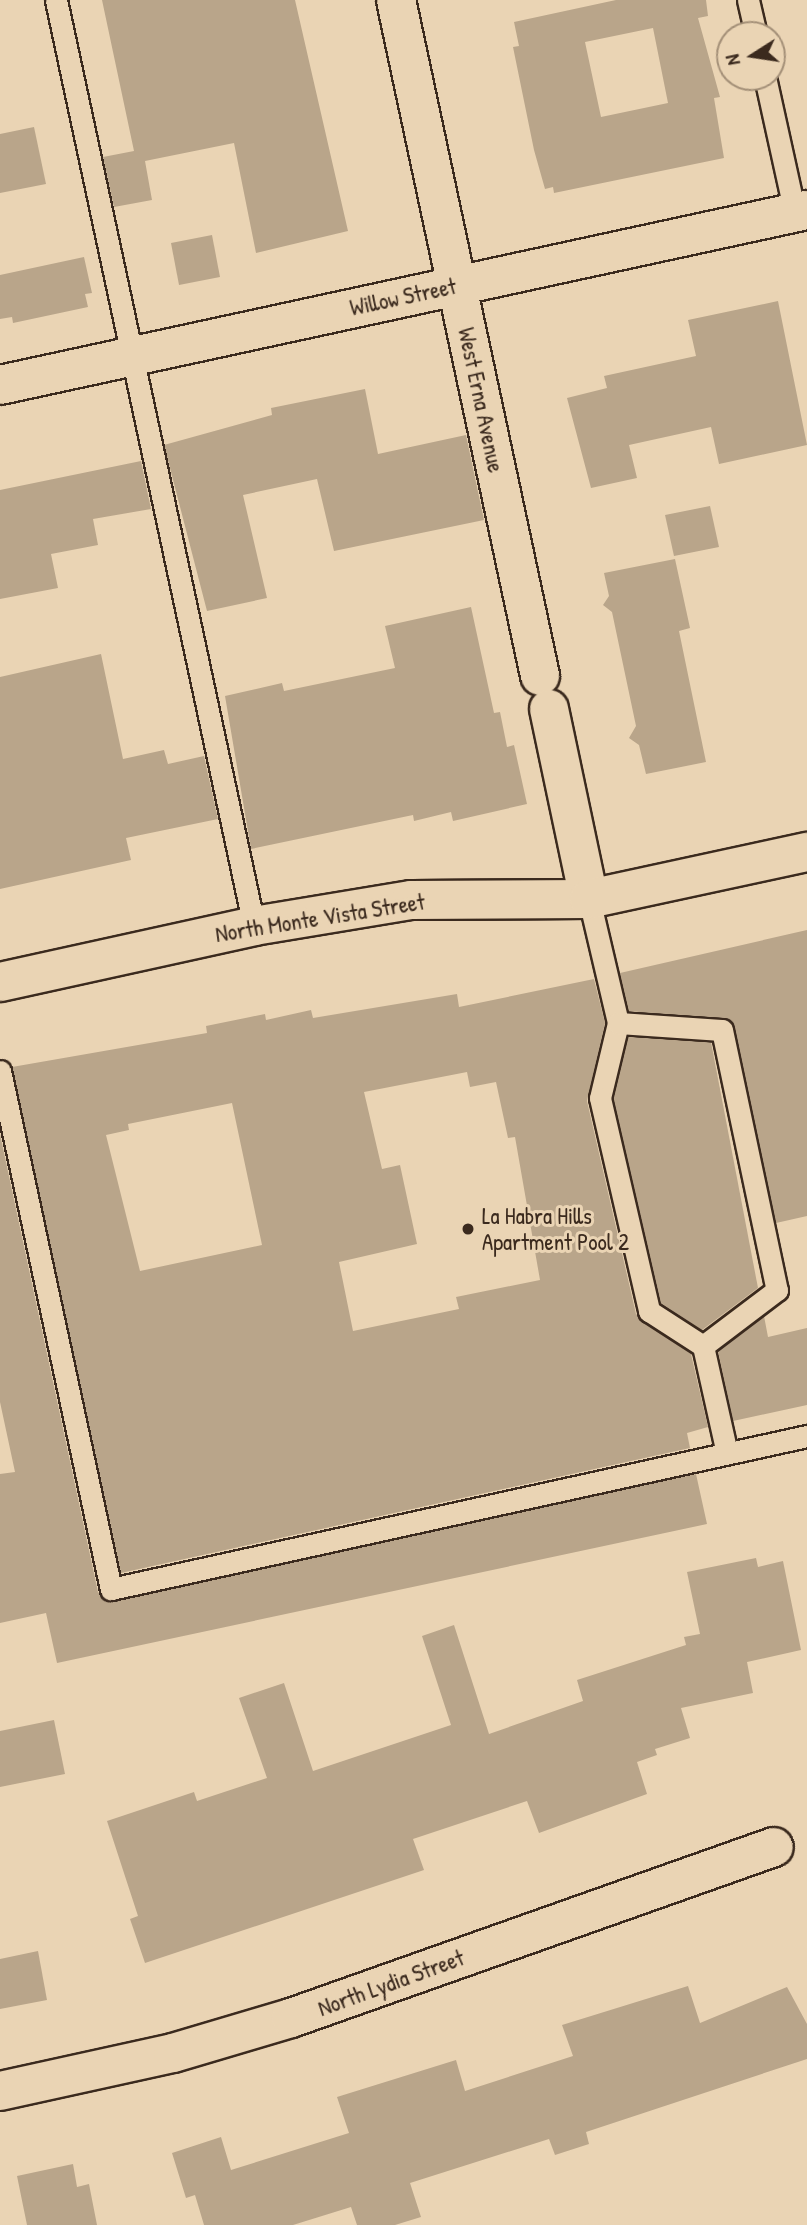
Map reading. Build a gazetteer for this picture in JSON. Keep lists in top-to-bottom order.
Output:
{
  "streets": {
    "street": [
      "Willow Street",
      "West Erna Avenue",
      "North Monte Vista Street",
      "North Lydia Street"
    ]
  },
  "crossings": [
    ["Willow Street", "West Erna Avenue"],
    ["West Erna Avenue", "North Monte Vista Street"]
  ],
  "places": ["La Habra Hills Apartment Pool 2"],
  "north": "left"
}
